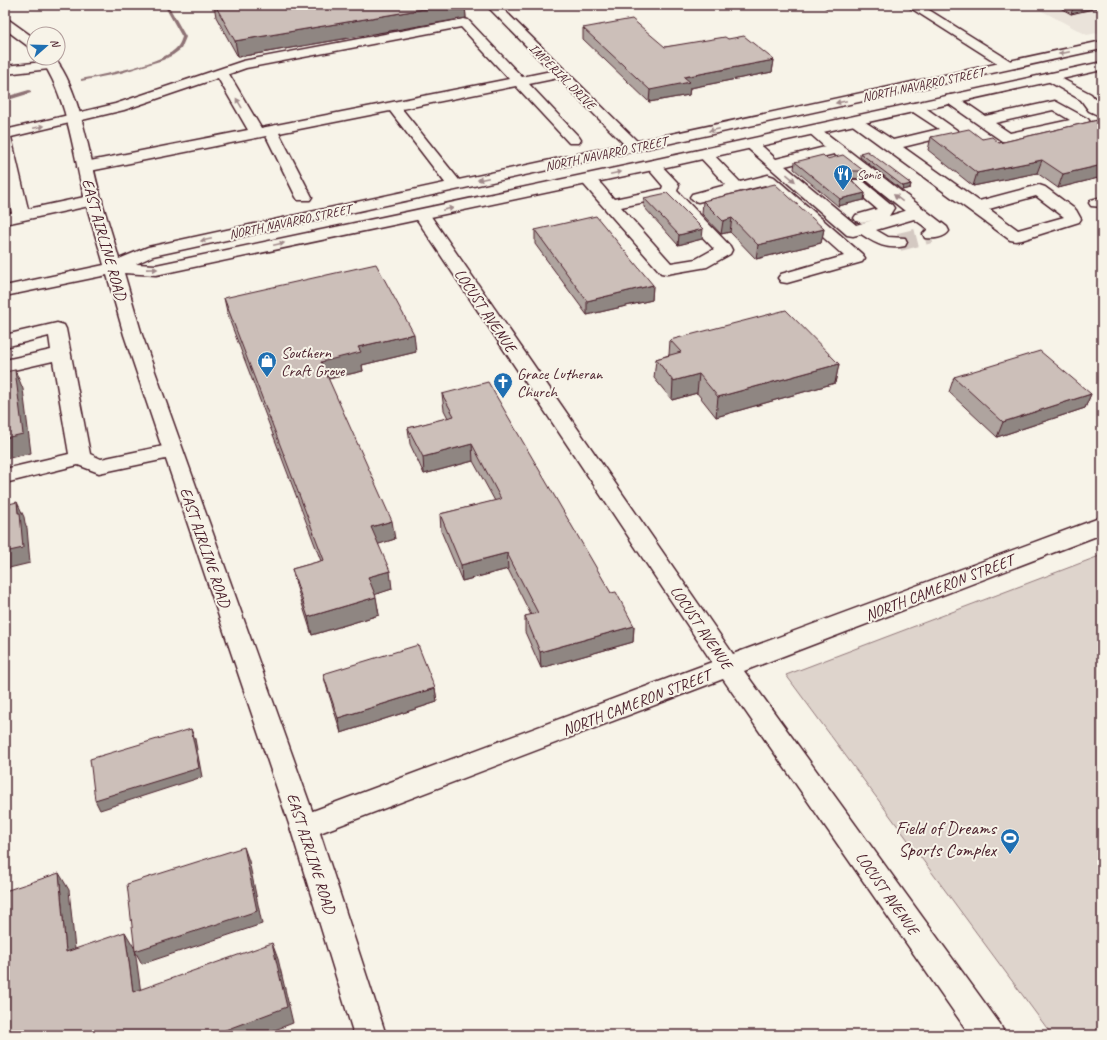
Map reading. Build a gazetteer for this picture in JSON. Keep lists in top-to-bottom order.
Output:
{
  "streets": {
    "main road": [
      "IMPERIAL DRIVE",
      "NORTH NAVARRO STREET",
      "EAST AIRLINE ROAD",
      "LOCUST AVENUE",
      "NORTH CAMERON STREET"
    ]
  },
  "crossings": [
    ["IMPERIAL DRIVE", "NORTH NAVARRO STREET"],
    ["NORTH NAVARRO STREET", "EAST AIRLINE ROAD"],
    ["NORTH NAVARRO STREET", "LOCUST AVENUE"],
    ["EAST AIRLINE ROAD", "NORTH CAMERON STREET"],
    ["LOCUST AVENUE", "NORTH CAMERON STREET"]
  ],
  "places": {
    "restaurant": ["Sonic"],
    "shop": ["Southern Craft Grove"],
    "church": ["Grace Lutheran Church"],
    "sports": ["Field of Dreams Sports Complex"]
  },
  "north": "right"
}
